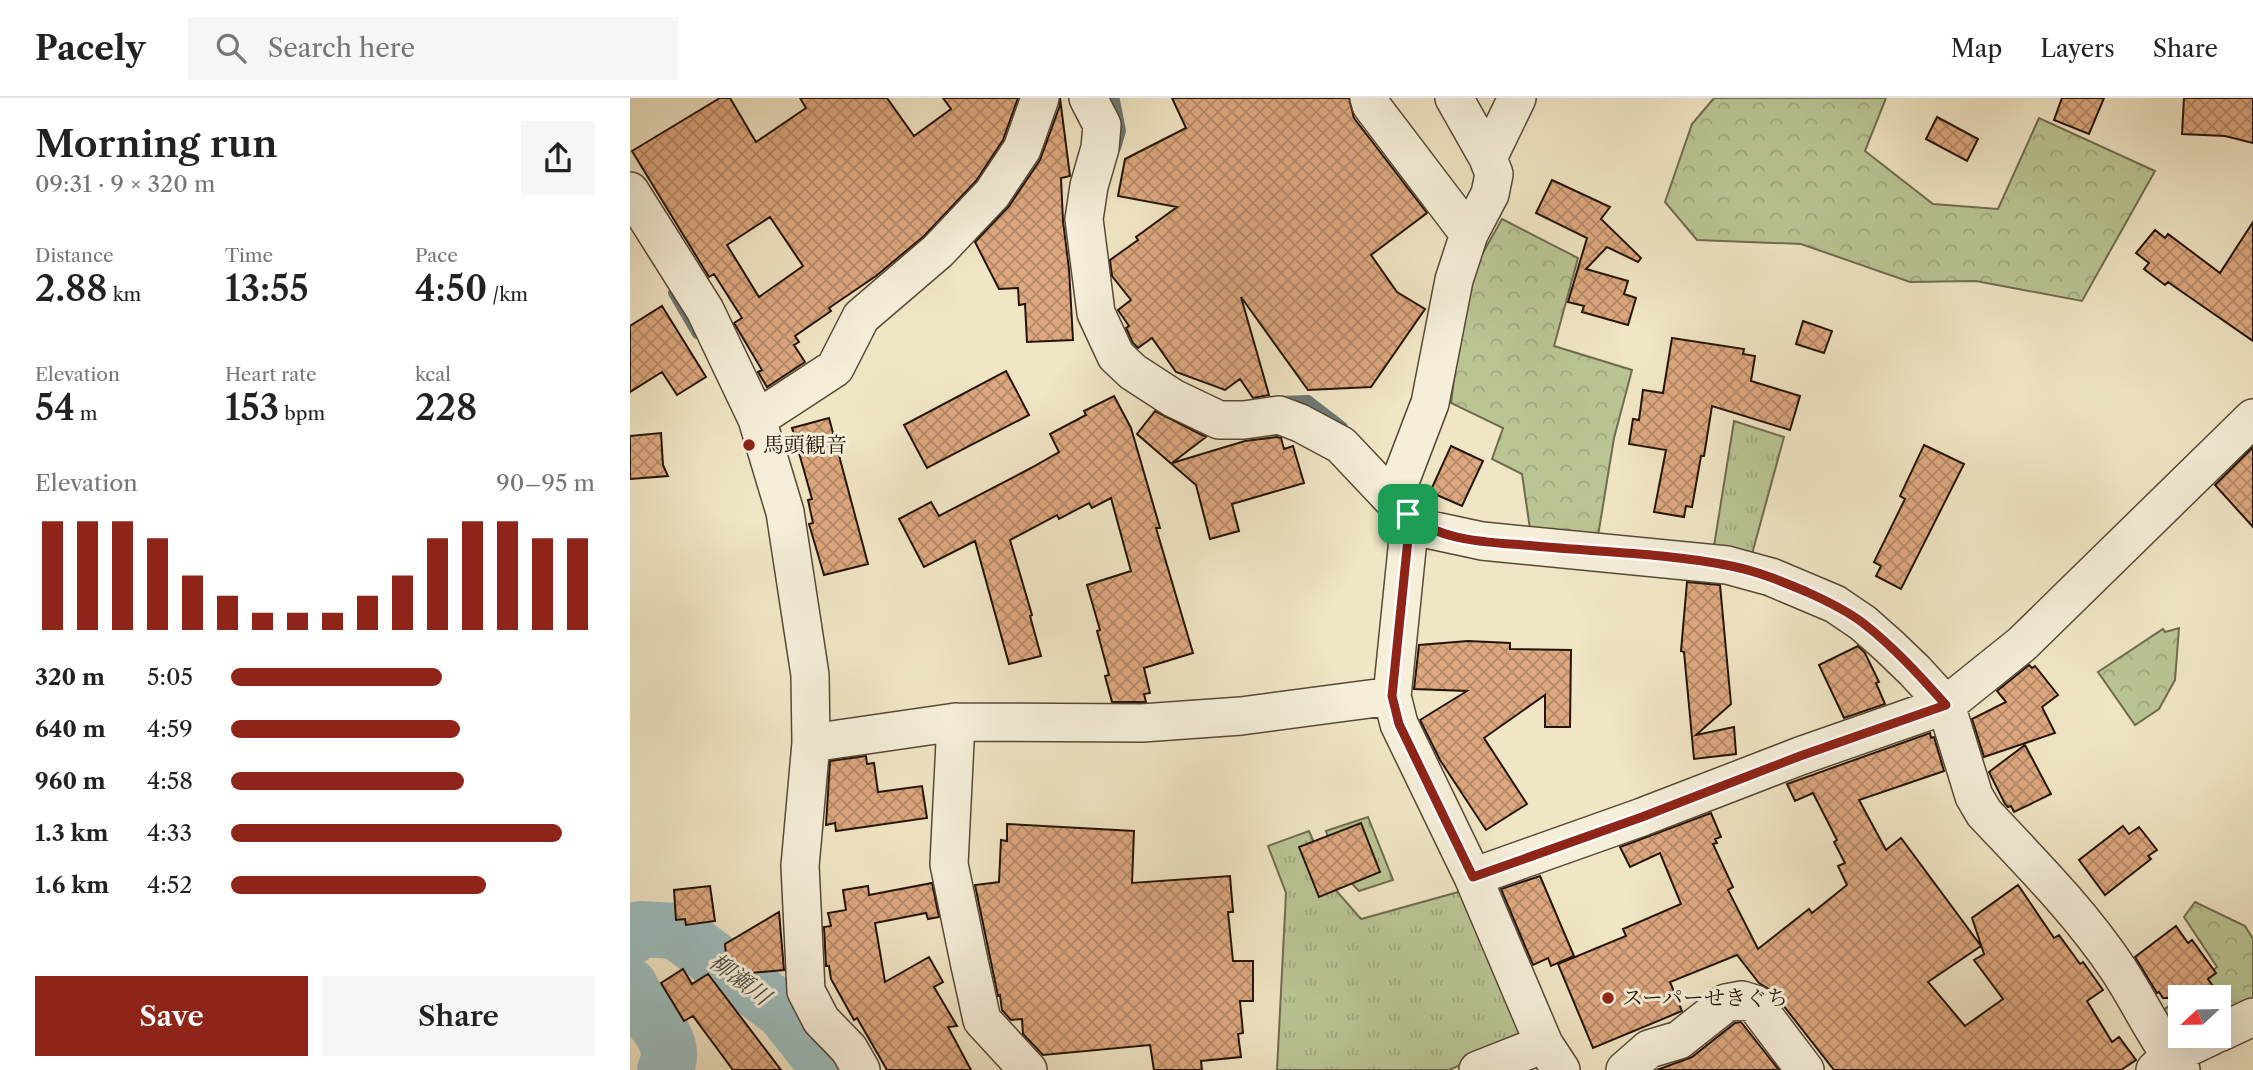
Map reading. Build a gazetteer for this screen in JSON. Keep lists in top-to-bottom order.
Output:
{
  "water": ["柳瀬川"],
  "places": ["馬頭観音", "スーパーせきぐち"],
  "north": "left",
  "page": {
    "header": "Pacely",
    "search": "Search here",
    "nav": ["Map", "Layers", "Share"],
    "heading": ["Morning run", "09:31 · 9 × 320 m"],
    "stats": [
      ["Distance", "2.88 km"],
      ["Time", "13:55"],
      ["Pace", "4:50 /km"],
      ["Elevation", "54 m"],
      ["Heart rate", "153 bpm"],
      ["kcal", "228"]
    ],
    "chart": ["Elevation", "90–95 m"],
    "list": [
      {
        "name": "320 m",
        "note": "5:05"
      },
      {
        "name": "640 m",
        "note": "4:59"
      },
      {
        "name": "960 m",
        "note": "4:58"
      },
      {
        "name": "1.3 km",
        "note": "4:33"
      },
      {
        "name": "1.6 km",
        "note": "4:52"
      }
    ],
    "buttons": ["Save", "Share"]
  }
}
